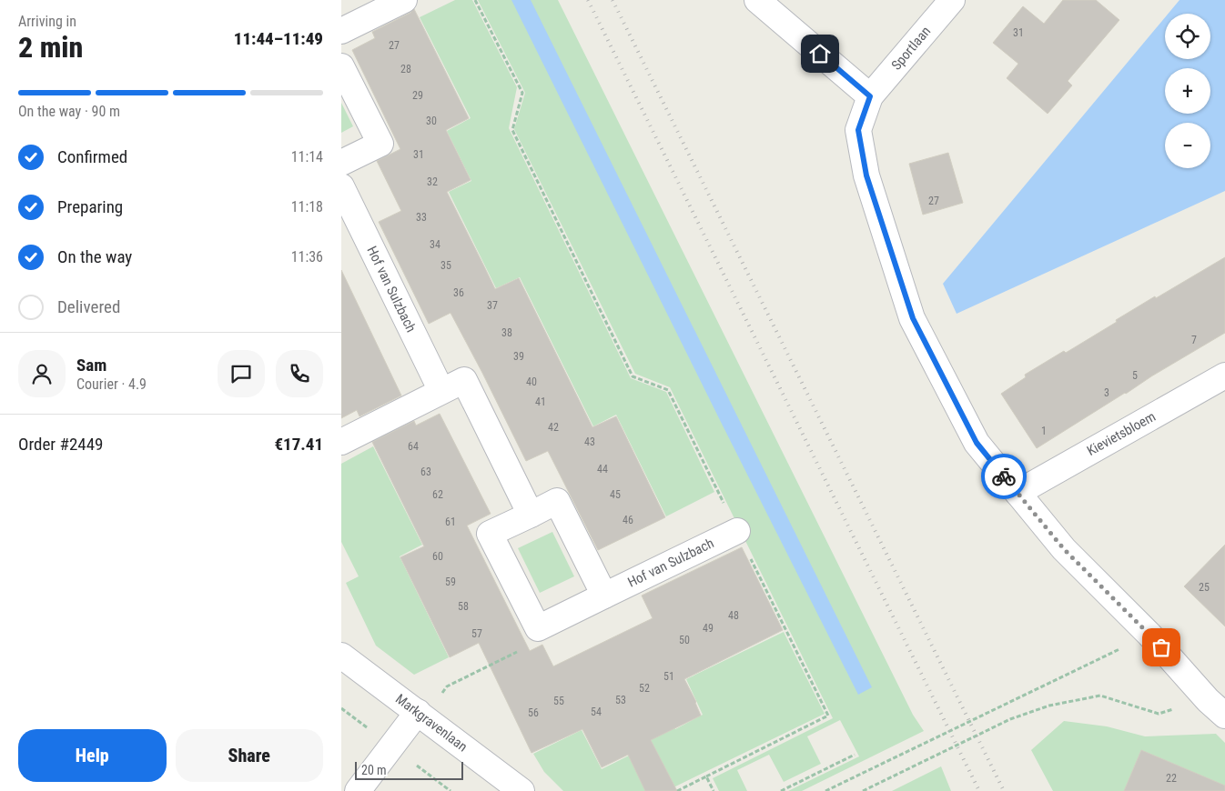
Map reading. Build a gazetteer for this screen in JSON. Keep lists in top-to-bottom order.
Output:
{
  "streets": {
    "street": [
      "Sportlaan",
      "Hof van Sulzbach",
      "Kievietsbloem",
      "Markgravenlaan"
    ]
  },
  "house_numbers": [
    "31",
    "27",
    "28",
    "29",
    "30",
    "31",
    "32",
    "27",
    "33",
    "34",
    "35",
    "36",
    "37",
    "38",
    "7",
    "39",
    "5",
    "40",
    "3",
    "41",
    "42",
    "1",
    "43",
    "64",
    "44",
    "63",
    "62",
    "45",
    "46",
    "61",
    "60",
    "59",
    "25",
    "58",
    "48",
    "49",
    "57",
    "50",
    "51",
    "52",
    "53",
    "55",
    "54",
    "56",
    "22"
  ],
  "scale_bar": "20 m",
  "page": {
    "heading": ["2 min", "Arriving in", "11:44–11:49"],
    "panel": [
      "Sam",
      "Courier · 4.9",
      "Order #2449",
      "€17.41"
    ],
    "map_buttons": ["+", "−"],
    "bar": "On the way · 90 m",
    "list": [
      ["Confirmed", "11:14"],
      ["Preparing", "11:18"],
      ["On the way", "11:36"],
      "Delivered"
    ],
    "buttons": ["Help", "Share"],
    "scale": "20 m"
  }
}
